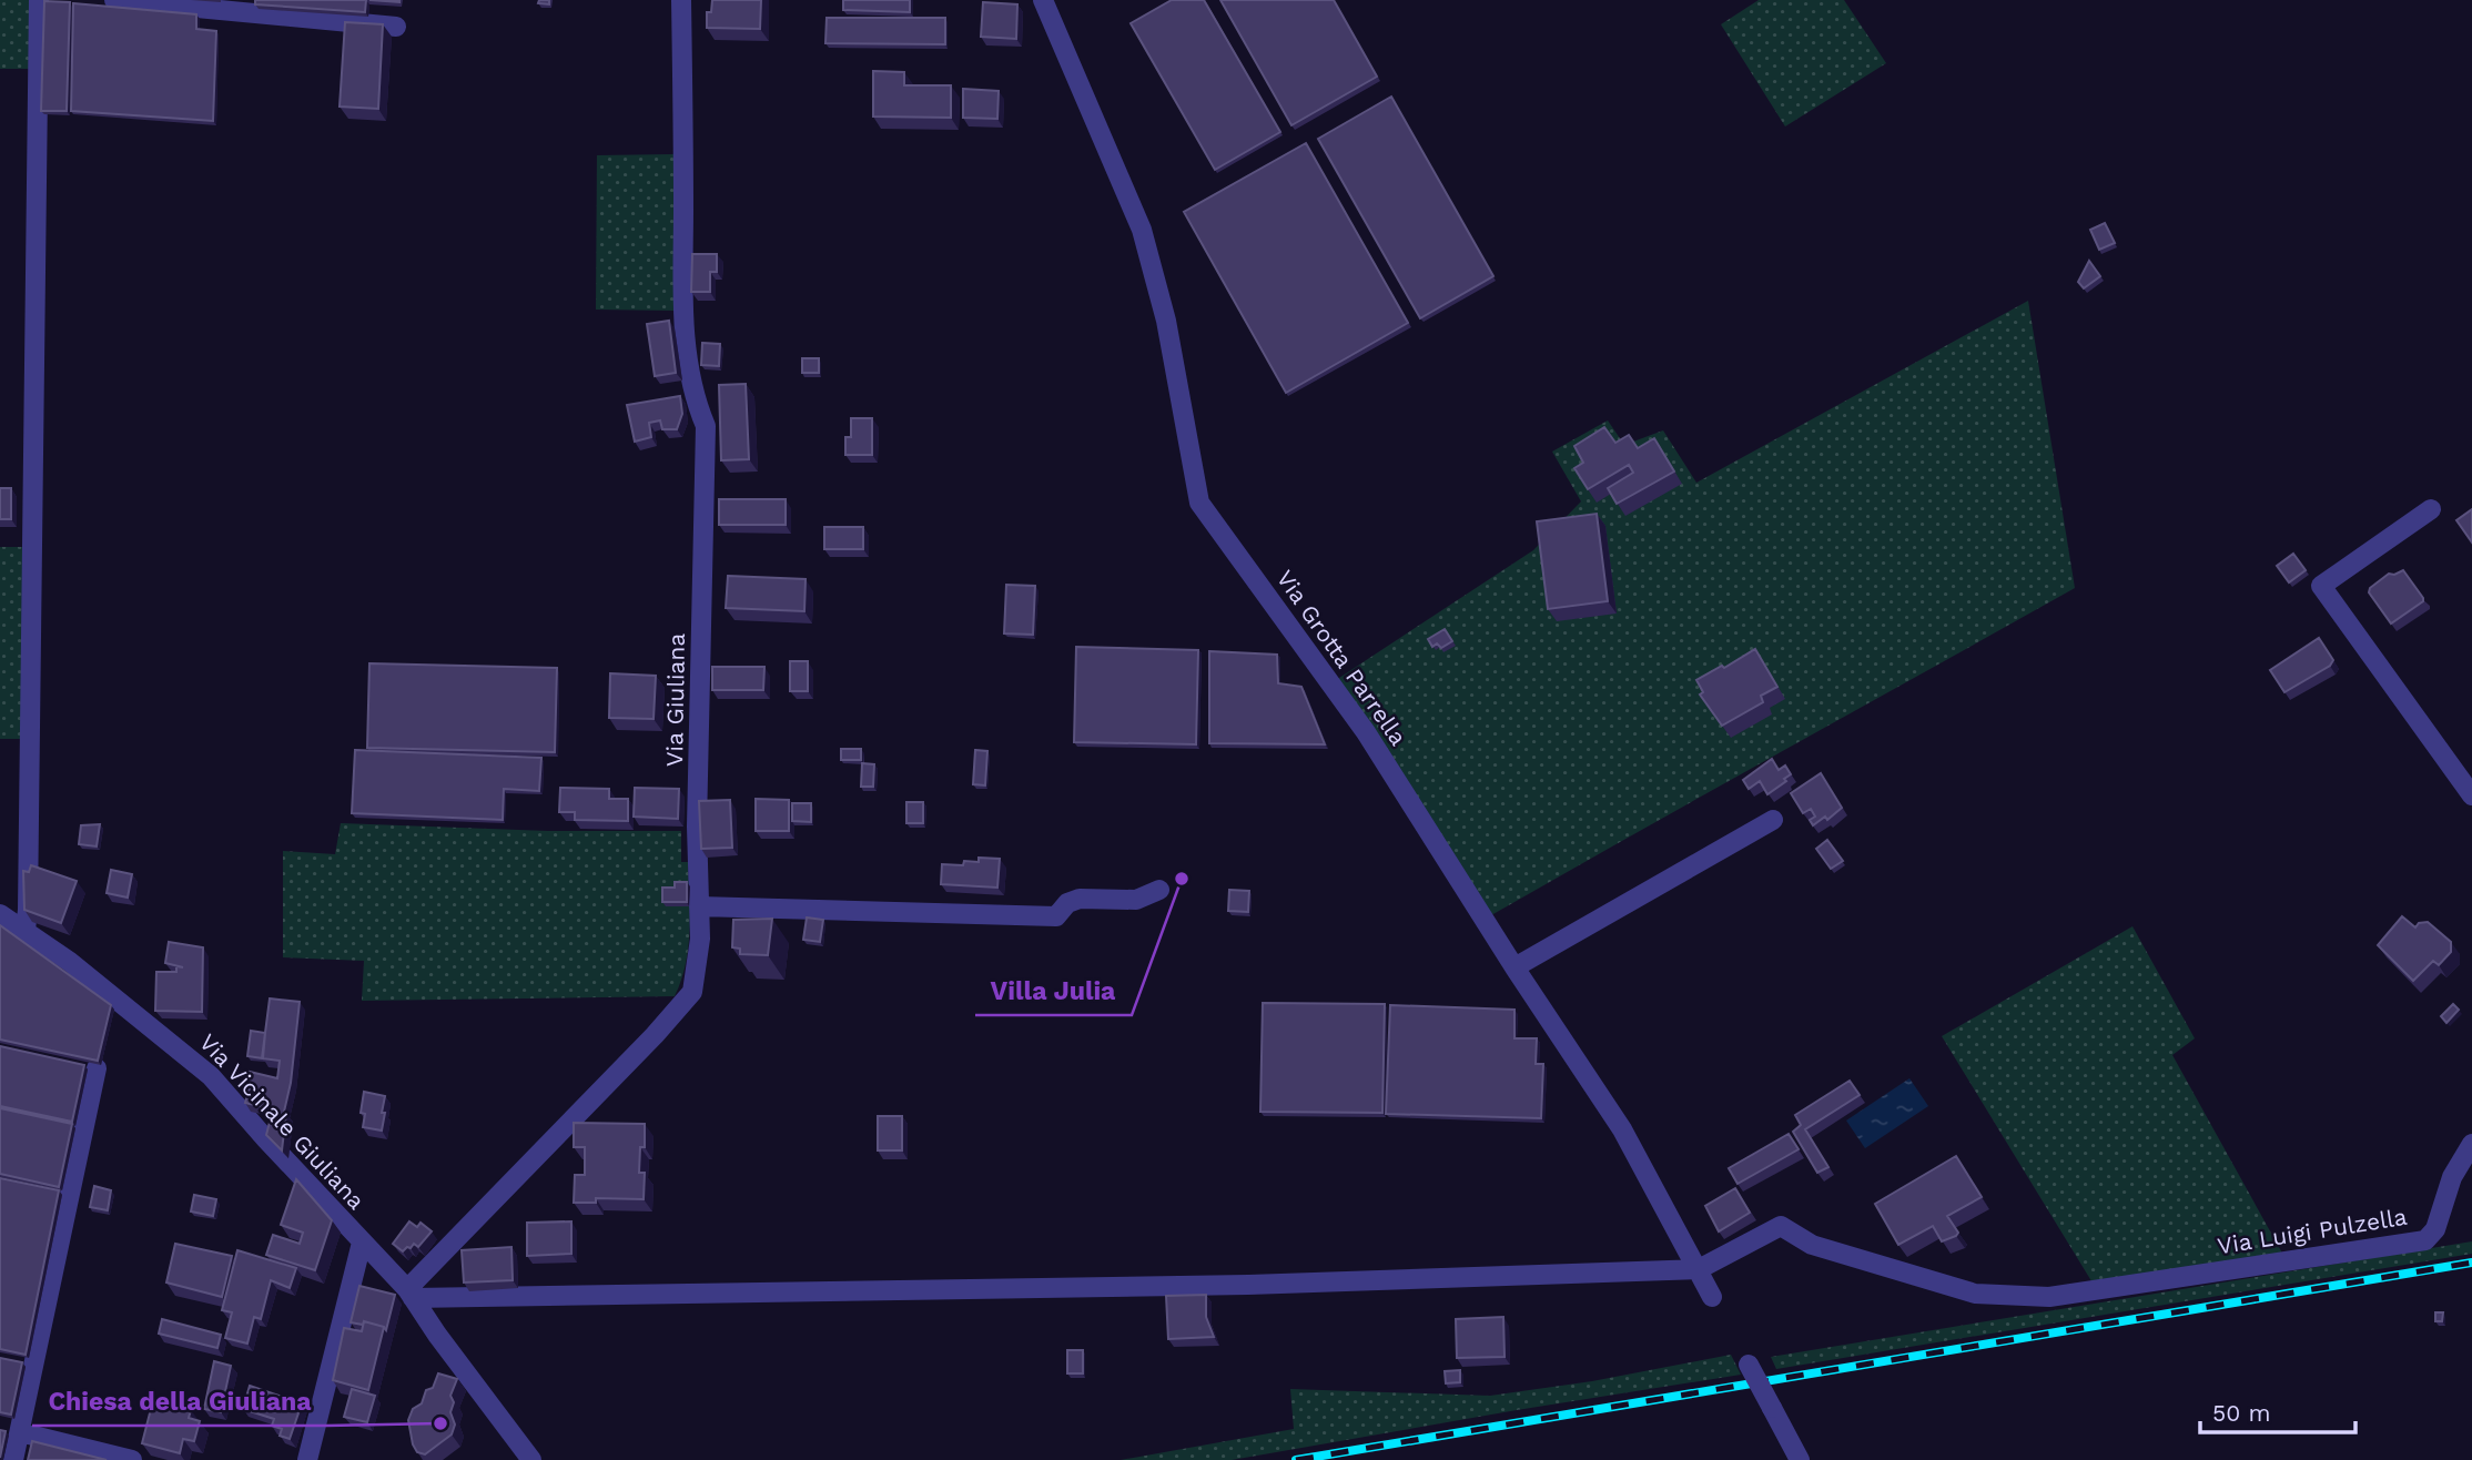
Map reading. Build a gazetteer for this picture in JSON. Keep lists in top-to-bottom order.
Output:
{
  "streets": {
    "street": [
      "Via Grotta Parrella",
      "Via Giuliana",
      "Via Vicinale Giuliana",
      "Via Luigi Pulzella"
    ]
  },
  "crossings": [
    ["Via Grotta Parrella", "Via Luigi Pulzella"],
    ["Via Giuliana", "Via Vicinale Giuliana"]
  ],
  "places": ["Villa Julia", "Chiesa della Giuliana"],
  "scale_bar": "50 m"
}
